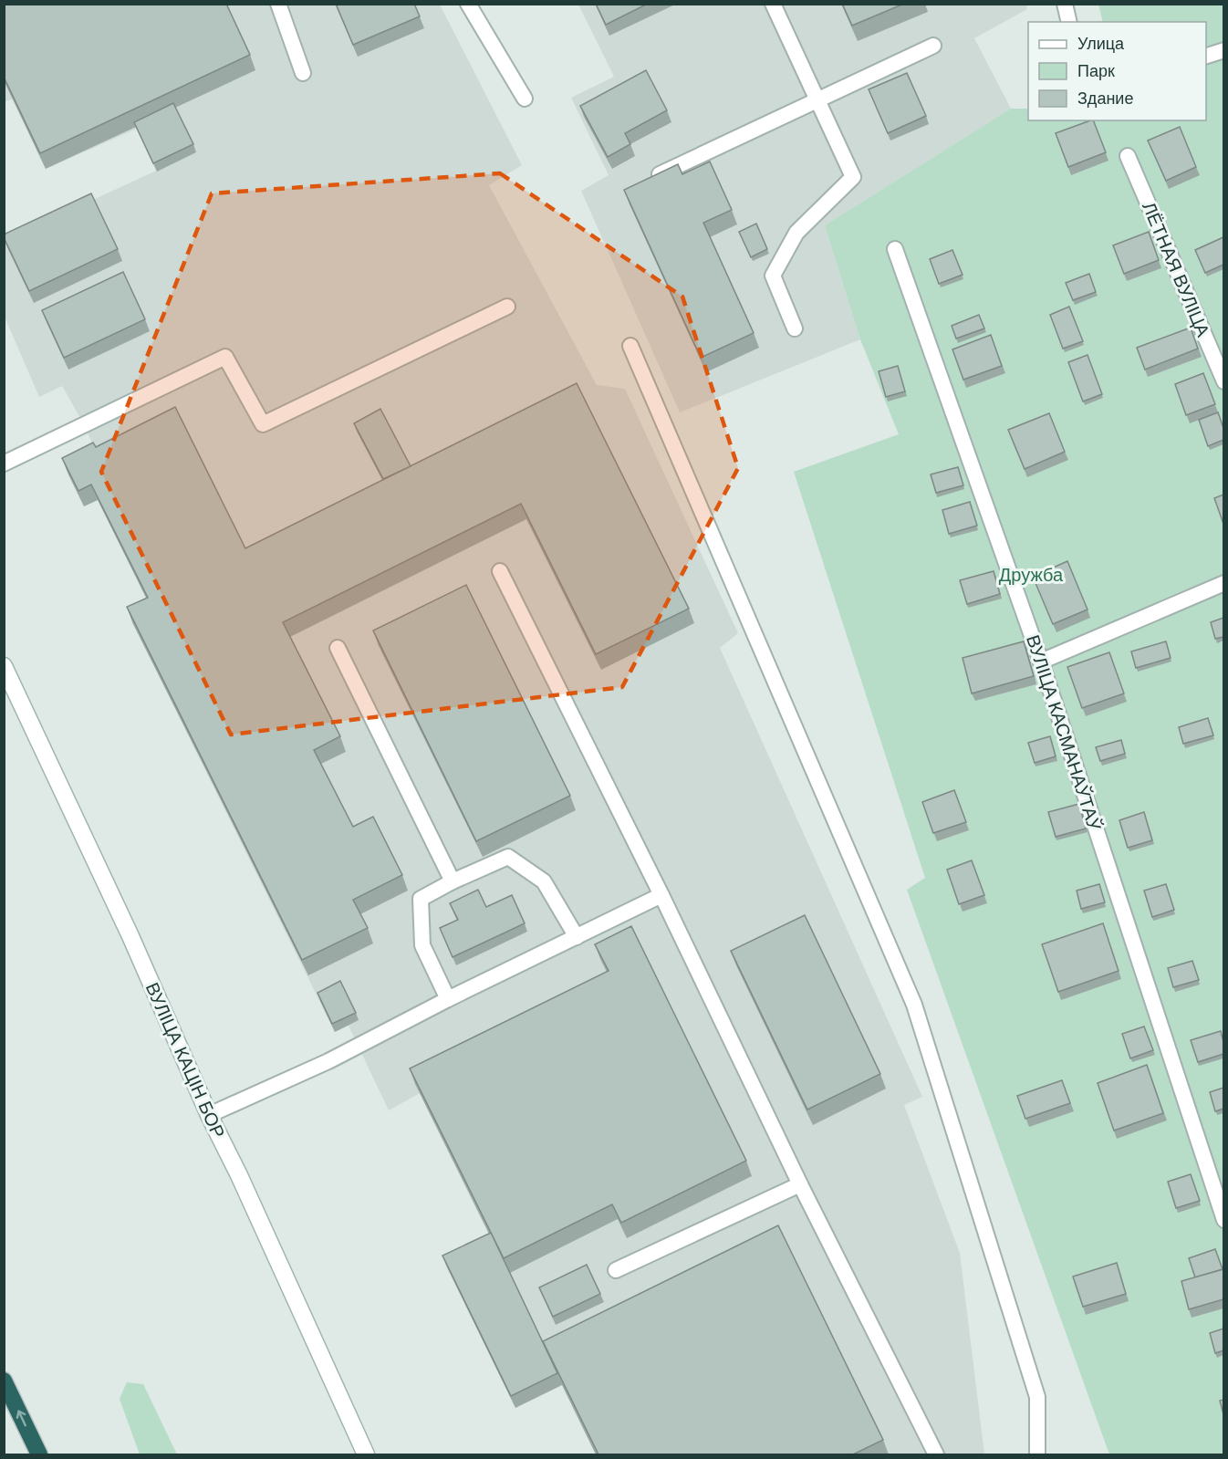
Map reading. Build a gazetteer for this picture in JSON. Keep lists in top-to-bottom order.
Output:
{
  "streets": {
    "main road": ["ВУЛІЦА КАЦІН БОР"],
    "lane": ["ЛЁТНАЯ ВУЛІЦА", "ВУЛІЦА КАСМАНАЎТАЎ"]
  },
  "parks": ["Дружба"],
  "legend": ["Улица", "Парк", "Здание"]
}
